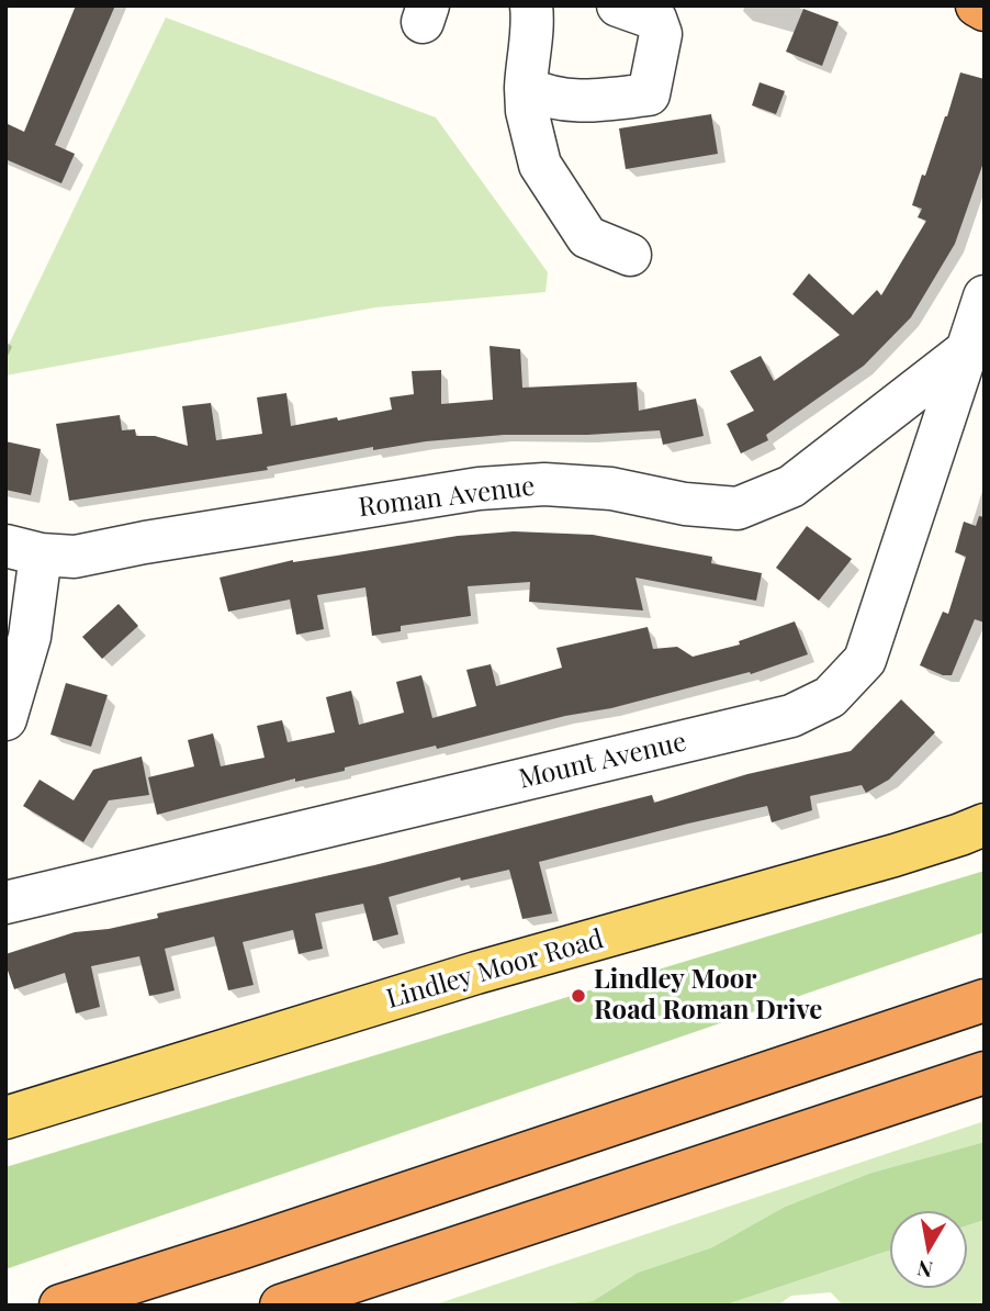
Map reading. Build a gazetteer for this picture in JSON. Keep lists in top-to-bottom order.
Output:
{
  "streets": {
    "main road": ["Lindley Moor Road"],
    "street": ["Roman Avenue", "Mount Avenue"]
  },
  "crossings": [
    ["Roman Avenue", "Mount Avenue"]
  ],
  "places": ["Lindley Moor Road Roman Drive"],
  "north": "bottom"
}
